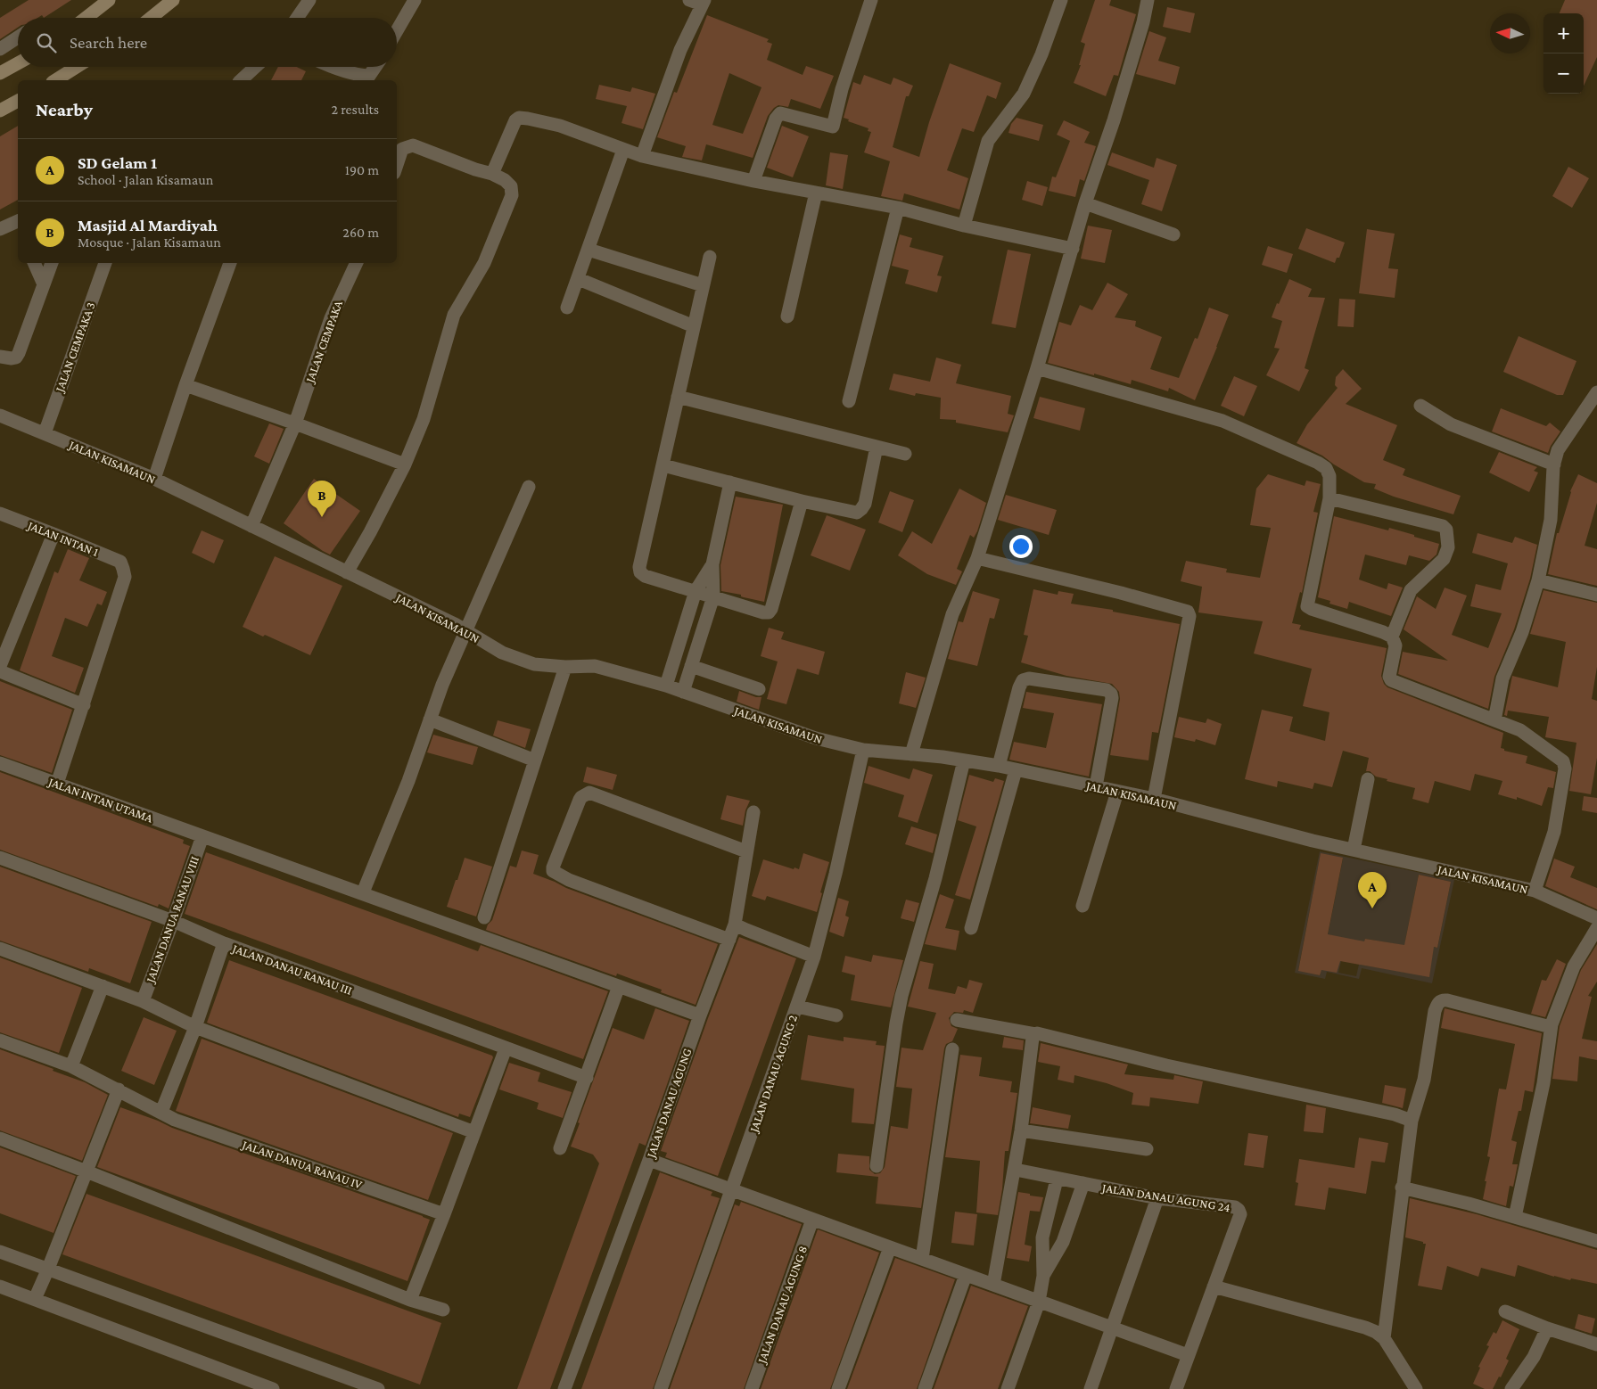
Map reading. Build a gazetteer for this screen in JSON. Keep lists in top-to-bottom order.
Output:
{
  "streets": {
    "street": [
      "JALAN CEMPAKA",
      "JALAN CEMPAKA 3",
      "JALAN KISAMAUN",
      "JALAN INTAN 1",
      "JALAN INTAN UTAMA",
      "JALAN DANUA RANAU VIII",
      "JALAN DANAU RANAU III",
      "JALAN DANAU AGUNG 2",
      "JALAN DANAU AGUNG",
      "JALAN DANUA RANAU IV",
      "JALAN DANAU AGUNG 24",
      "JALAN DANAU AGUNG 8"
    ]
  },
  "crossings": [
    ["JALAN CEMPAKA", "JALAN KISAMAUN"],
    ["JALAN CEMPAKA 3", "JALAN KISAMAUN"],
    ["JALAN KISAMAUN", "JALAN DANAU AGUNG 2"],
    ["JALAN INTAN UTAMA", "JALAN DANUA RANAU VIII"],
    ["JALAN INTAN UTAMA", "JALAN DANAU AGUNG"],
    ["JALAN DANUA RANAU VIII", "JALAN DANAU RANAU III"]
  ],
  "north": "left",
  "page": {
    "map_buttons": ["+", "−"],
    "search": "Search here",
    "heading": ["Nearby", "2 results"],
    "list": [
      {
        "mark": "A",
        "name": "SD Gelam 1",
        "note": "School · Jalan Kisamaun",
        "value": "190 m"
      },
      {
        "mark": "B",
        "name": "Masjid Al Mardiyah",
        "note": "Mosque · Jalan Kisamaun",
        "value": "260 m"
      }
    ],
    "pins": ["B", "A"]
  }
}
